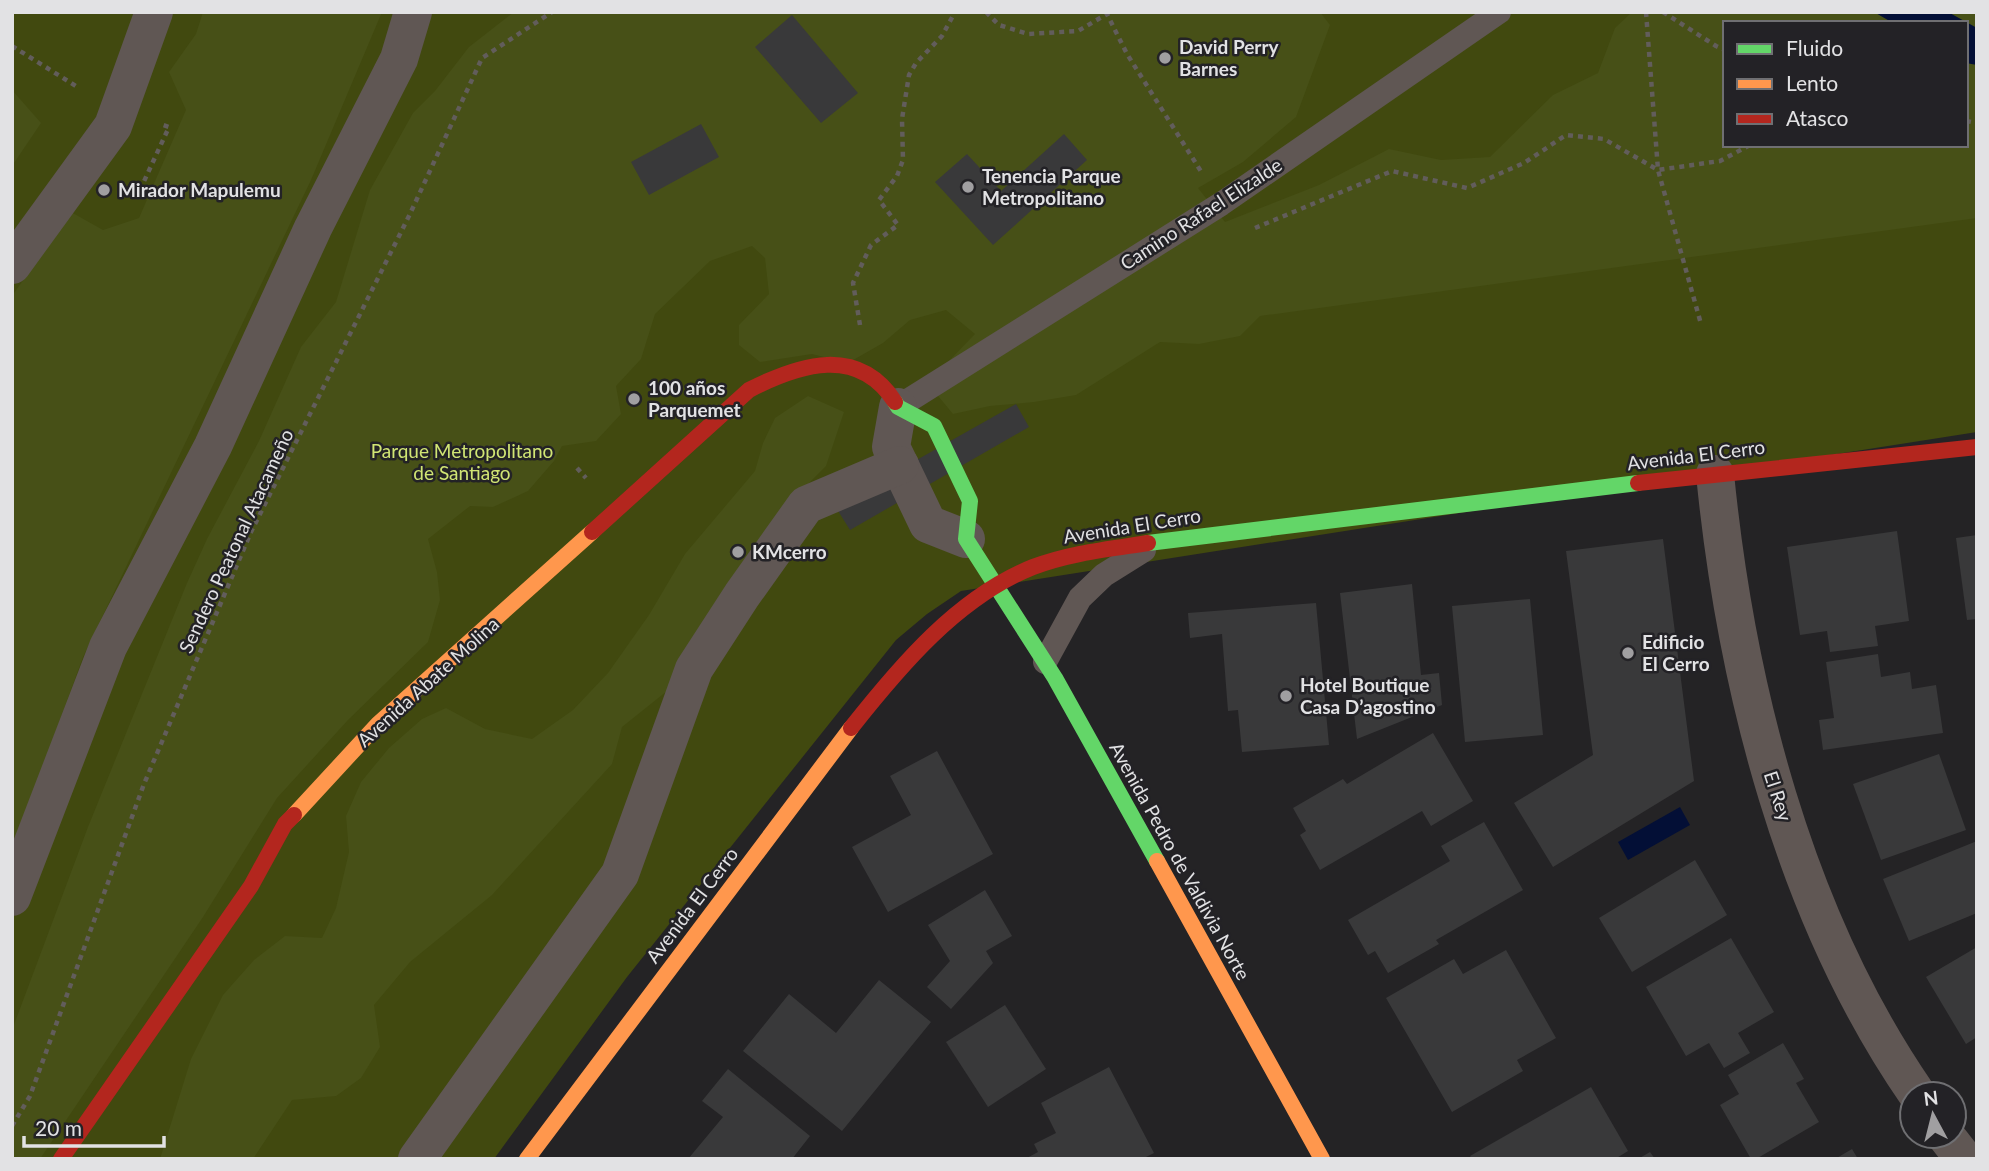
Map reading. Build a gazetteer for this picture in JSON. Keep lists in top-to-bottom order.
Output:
{
  "streets": {
    "street": [
      "Avenida El Cerro",
      "Avenida Abate Molina",
      "El Rey",
      "Avenida Pedro de Valdivia Norte"
    ],
    "lane": ["Camino Rafael Elizalde"],
    "path": ["Sendero Peatonal Atacameño"]
  },
  "crossings": [
    ["Avenida El Cerro", "El Rey"],
    ["Avenida El Cerro", "Avenida Pedro de Valdivia Norte"]
  ],
  "parks": ["Parque Metropolitano de Santiago"],
  "places": [
    "David Perry Barnes",
    "Tenencia Parque Metropolitano",
    "Mirador Mapulemu",
    "100 años Parquemet",
    "KMcerro",
    "Edificio El Cerro",
    "Hotel Boutique Casa D’agostino"
  ],
  "legend": ["Fluido", "Lento", "Atasco"],
  "scale_bar": "20 m",
  "north": "top"
}
